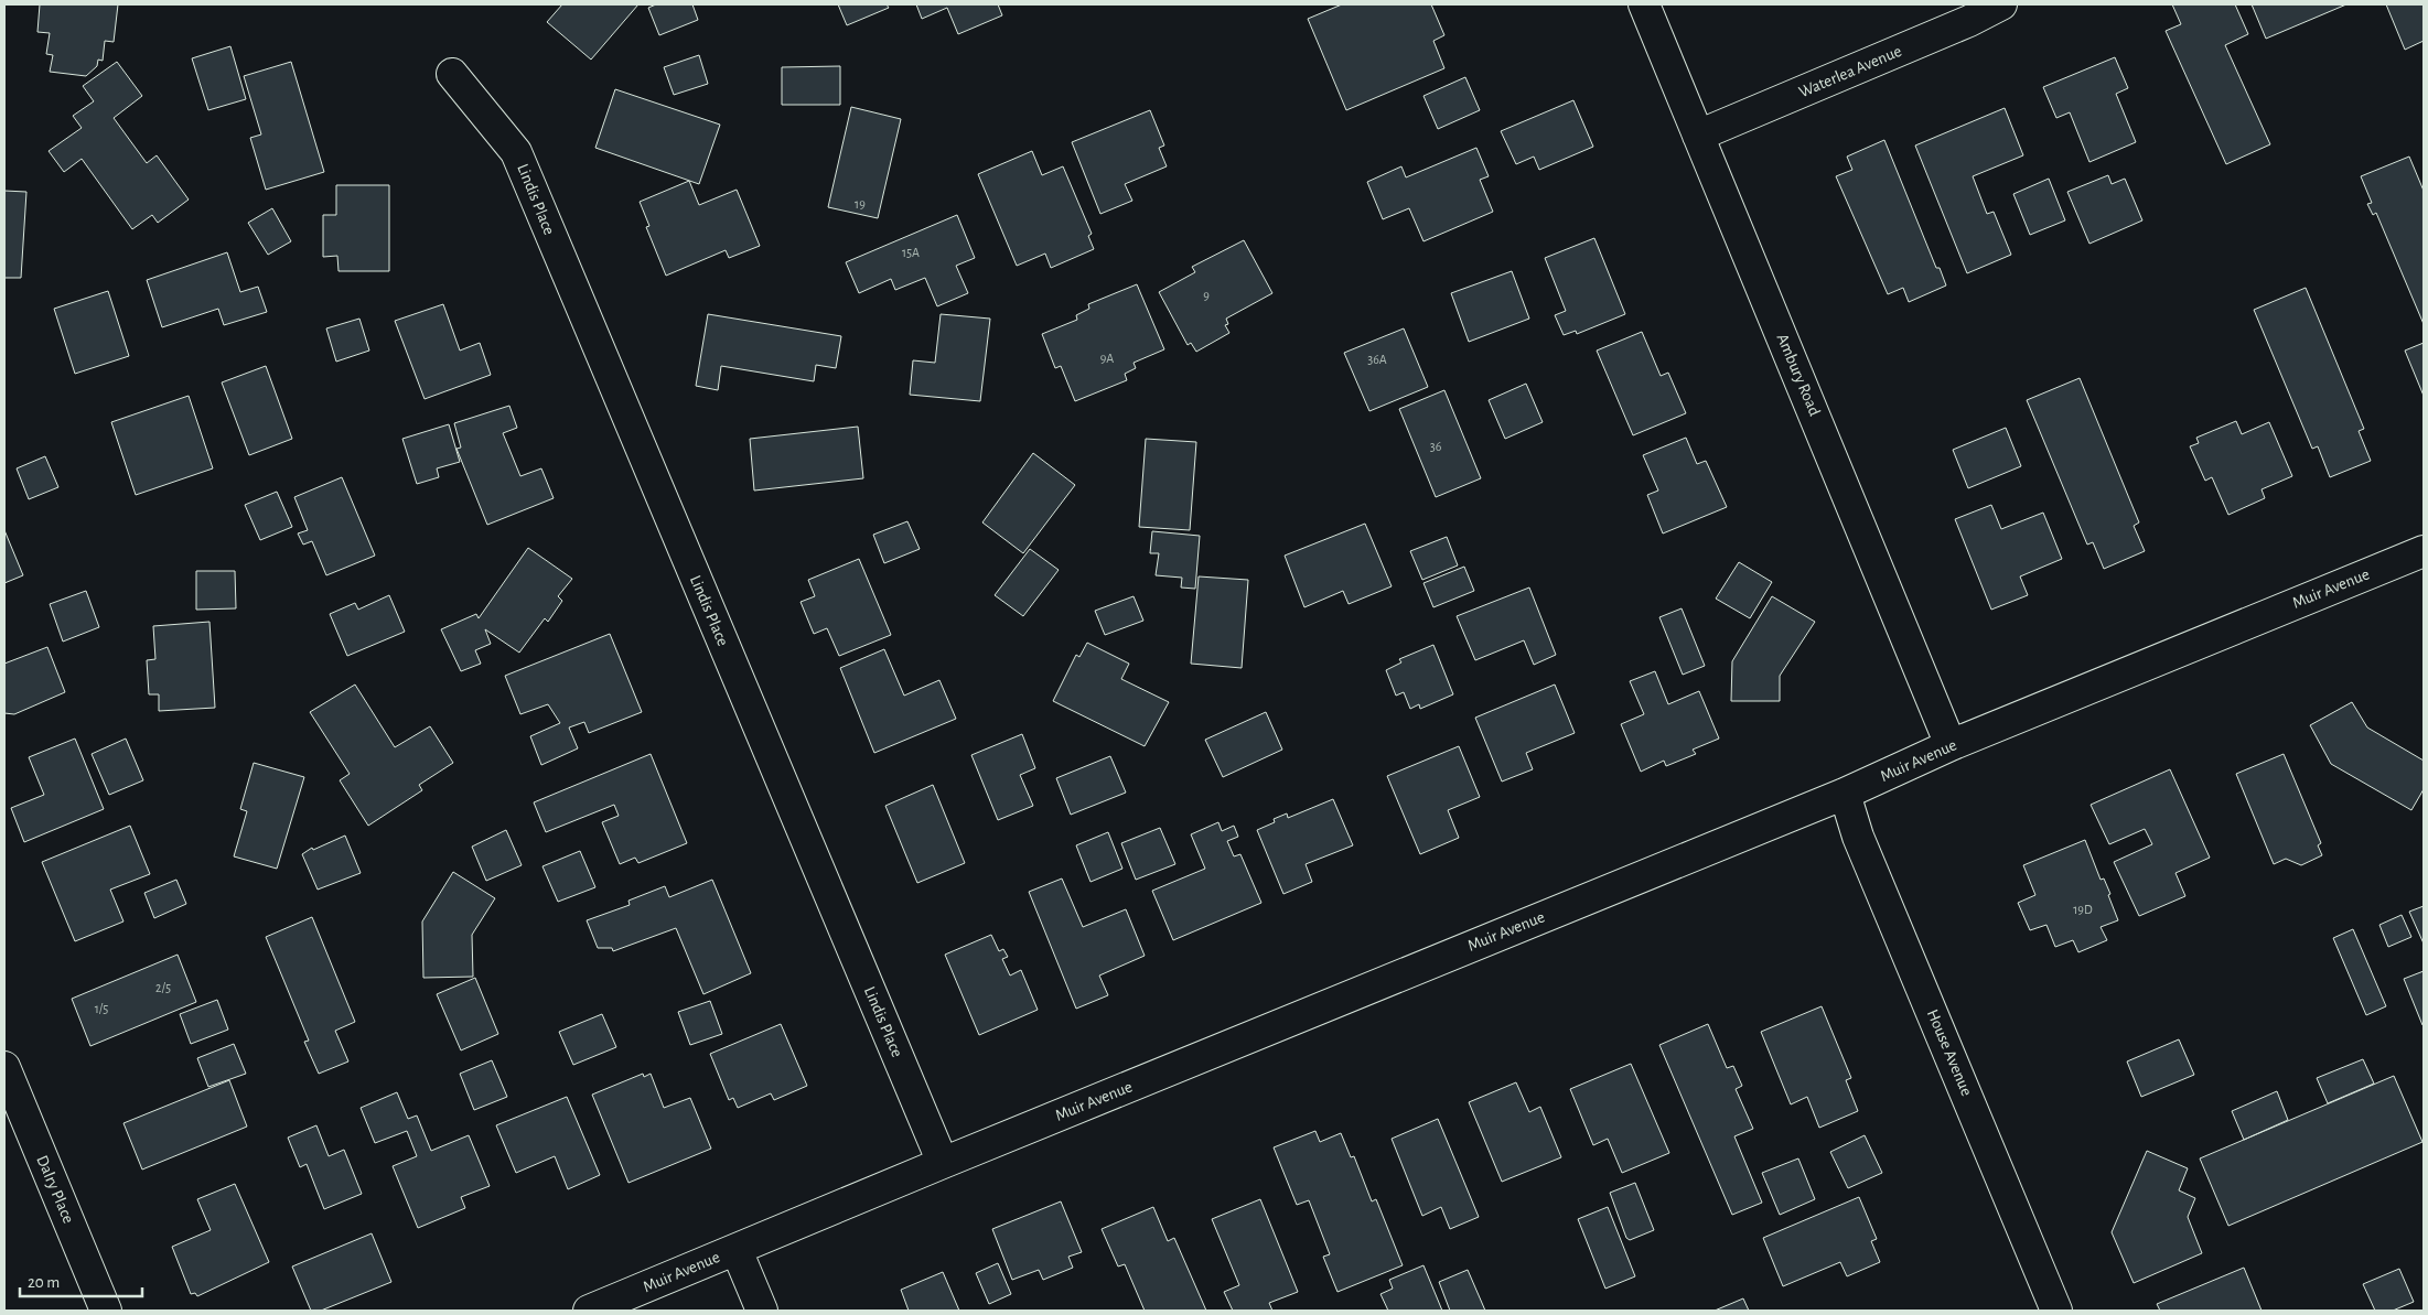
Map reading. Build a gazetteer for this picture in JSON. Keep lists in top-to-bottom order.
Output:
{
  "streets": {
    "street": [
      "Waterlea Avenue",
      "Lindis Place",
      "Ambury Road",
      "Muir Avenue",
      "House Avenue",
      "Dalry Place"
    ]
  },
  "crossings": [
    ["Waterlea Avenue", "Ambury Road"],
    ["Lindis Place", "Muir Avenue"],
    ["Ambury Road", "Muir Avenue"],
    ["Muir Avenue", "House Avenue"]
  ],
  "house_numbers": [
    "19",
    "15A",
    "9",
    "9A",
    "36A",
    "36",
    "19D",
    "2/5",
    "1/5"
  ],
  "scale_bar": "20 m"
}
